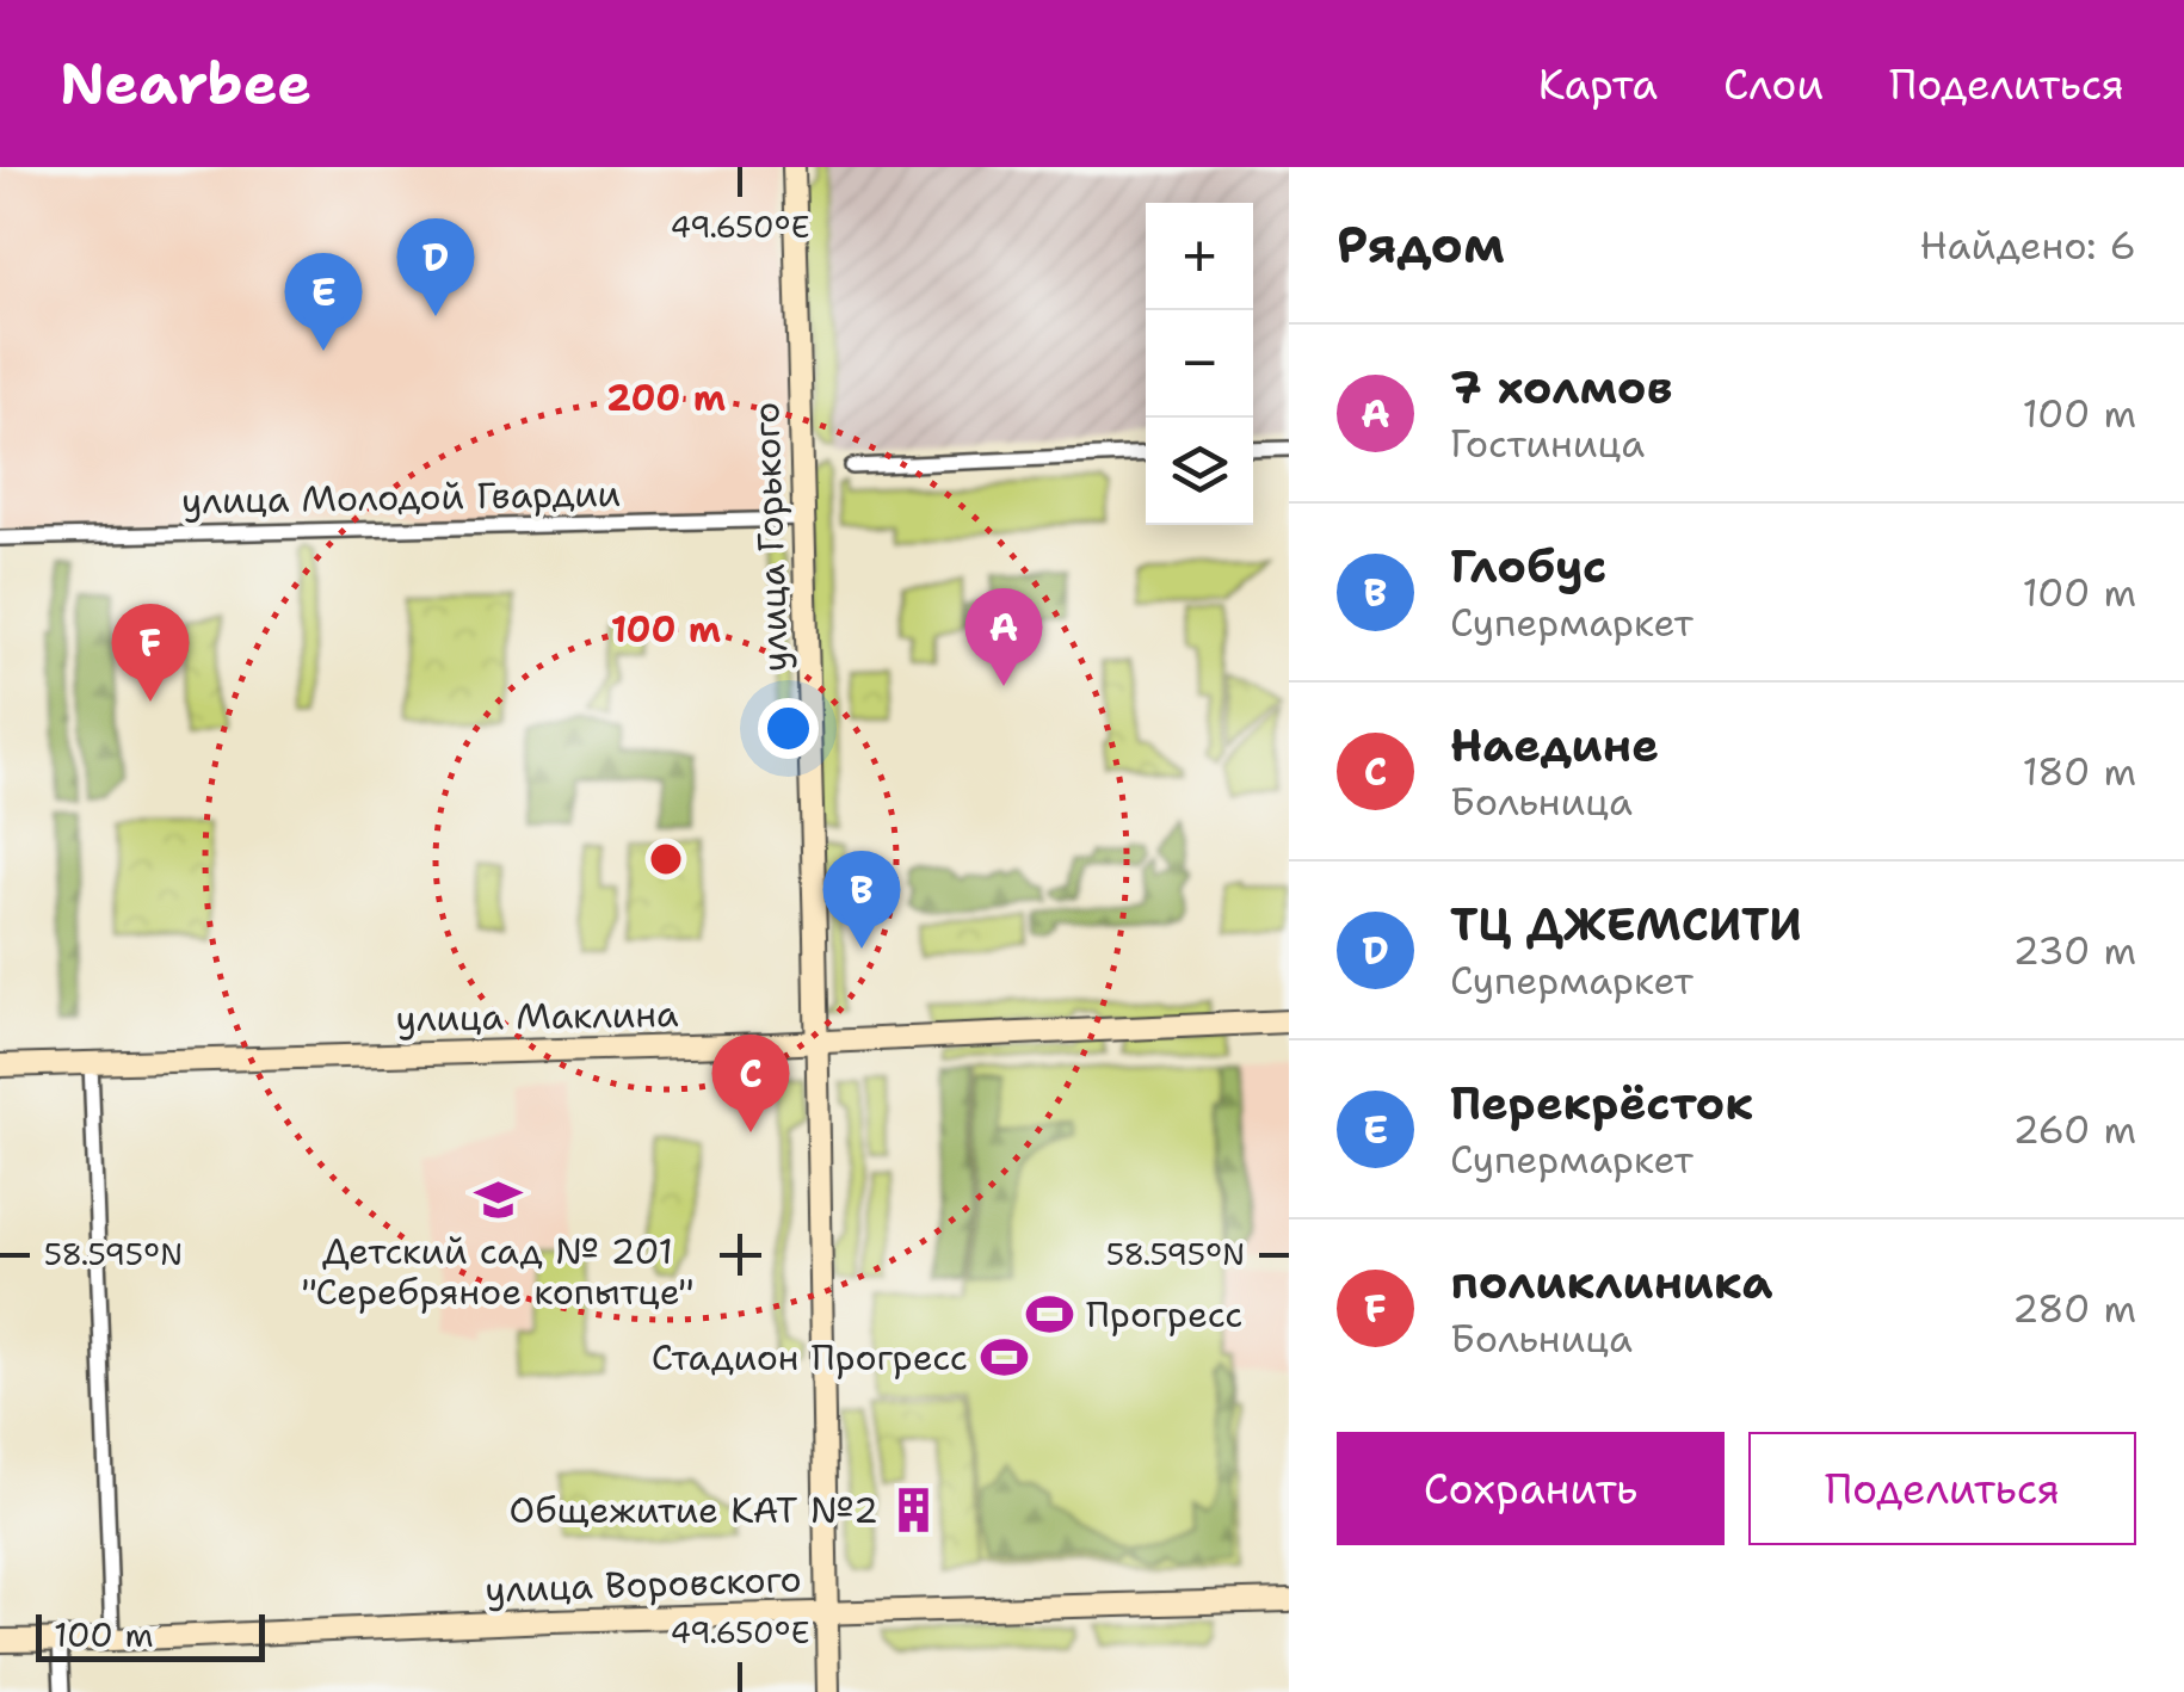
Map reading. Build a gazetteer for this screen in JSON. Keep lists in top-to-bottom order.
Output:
{
  "streets": {
    "street": [
      "улица Молодой Гвардии",
      "улица Горького",
      "улица Маклина",
      "улица Воровского"
    ]
  },
  "crossings": [
    ["улица Молодой Гвардии", "улица Горького"],
    ["улица Горького", "улица Маклина"],
    ["улица Горького", "улица Воровского"]
  ],
  "places": {
    "school or university": ["Детский сад № 201 \"Серебряное копытце\""],
    "sports": ["Прогресс", "Стадион Прогресс"],
    "building": ["Общежитие КАТ №2"]
  },
  "scale_bar": "100 m",
  "page": {
    "header": "Nearbee",
    "nav": ["Карта", "Слои", "Поделиться"],
    "heading": ["Рядом", "Найдено: 6"],
    "map_buttons": ["+", "−"],
    "pins": [
      "D",
      "E",
      "A",
      "F",
      "B",
      "C"
    ],
    "list": [
      {
        "mark": "A",
        "name": "7 холмов",
        "note": "Гостиница",
        "value": "100 m"
      },
      {
        "mark": "B",
        "name": "Глобус",
        "note": "Супермаркет",
        "value": "100 m"
      },
      {
        "mark": "C",
        "name": "Наедине",
        "note": "Больница",
        "value": "180 m"
      },
      {
        "mark": "D",
        "name": "ТЦ ДЖЕМСИТИ",
        "note": "Супермаркет",
        "value": "230 m"
      },
      {
        "mark": "E",
        "name": "Перекрёсток",
        "note": "Супермаркет",
        "value": "260 m"
      },
      {
        "mark": "F",
        "name": "поликлиника",
        "note": "Больница",
        "value": "280 m"
      }
    ],
    "buttons": ["Сохранить", "Поделиться"],
    "scale": "100 m"
  },
  "coordinates": ["49.650°E", "58.595°N"],
  "rings": ["200 m", "100 m"]
}
